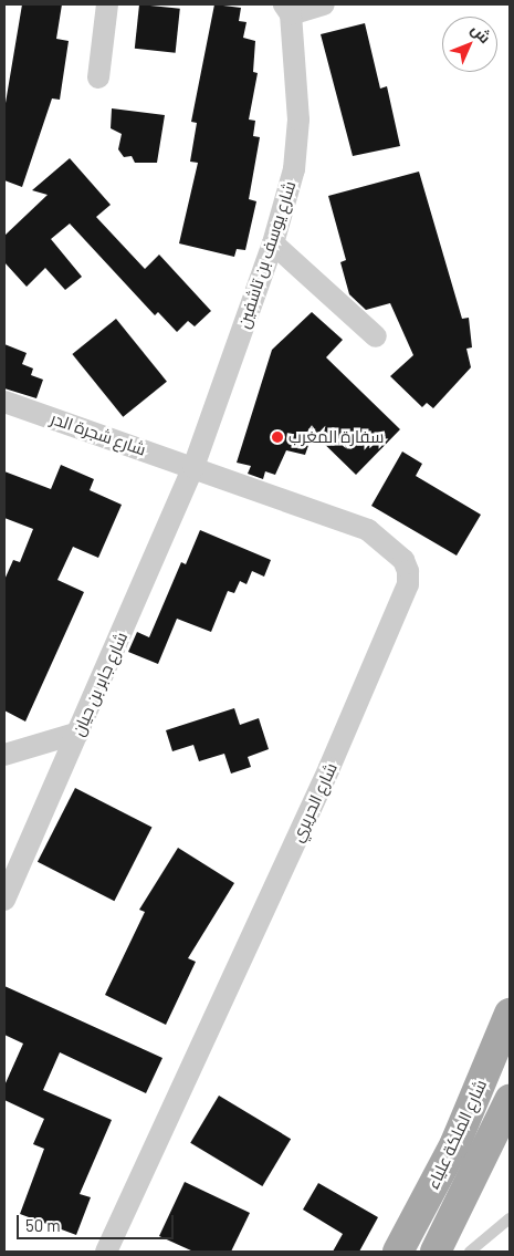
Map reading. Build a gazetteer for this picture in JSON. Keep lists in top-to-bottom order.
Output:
{
  "streets": {
    "main road": ["شارع الملكة علياء"],
    "street": [
      "شارع يوسف بن تاشفين",
      "شارع شجرة الدر",
      "شارع جابر بن حيان",
      "شارع الحريري"
    ]
  },
  "crossings": [
    ["شارع يوسف بن تاشفين", "شارع شجرة الدر"],
    ["شارع يوسف بن تاشفين", "شارع جابر بن حيان"],
    ["شارع يوسف بن تاشفين", "شارع الحريري"],
    ["شارع شجرة الدر", "شارع جابر بن حيان"],
    ["شارع شجرة الدر", "شارع الحريري"],
    ["شارع جابر بن حيان", "شارع الحريري"]
  ],
  "places": ["سفارة المغرب"],
  "scale_bar": "50 m",
  "north": "top right"
}
